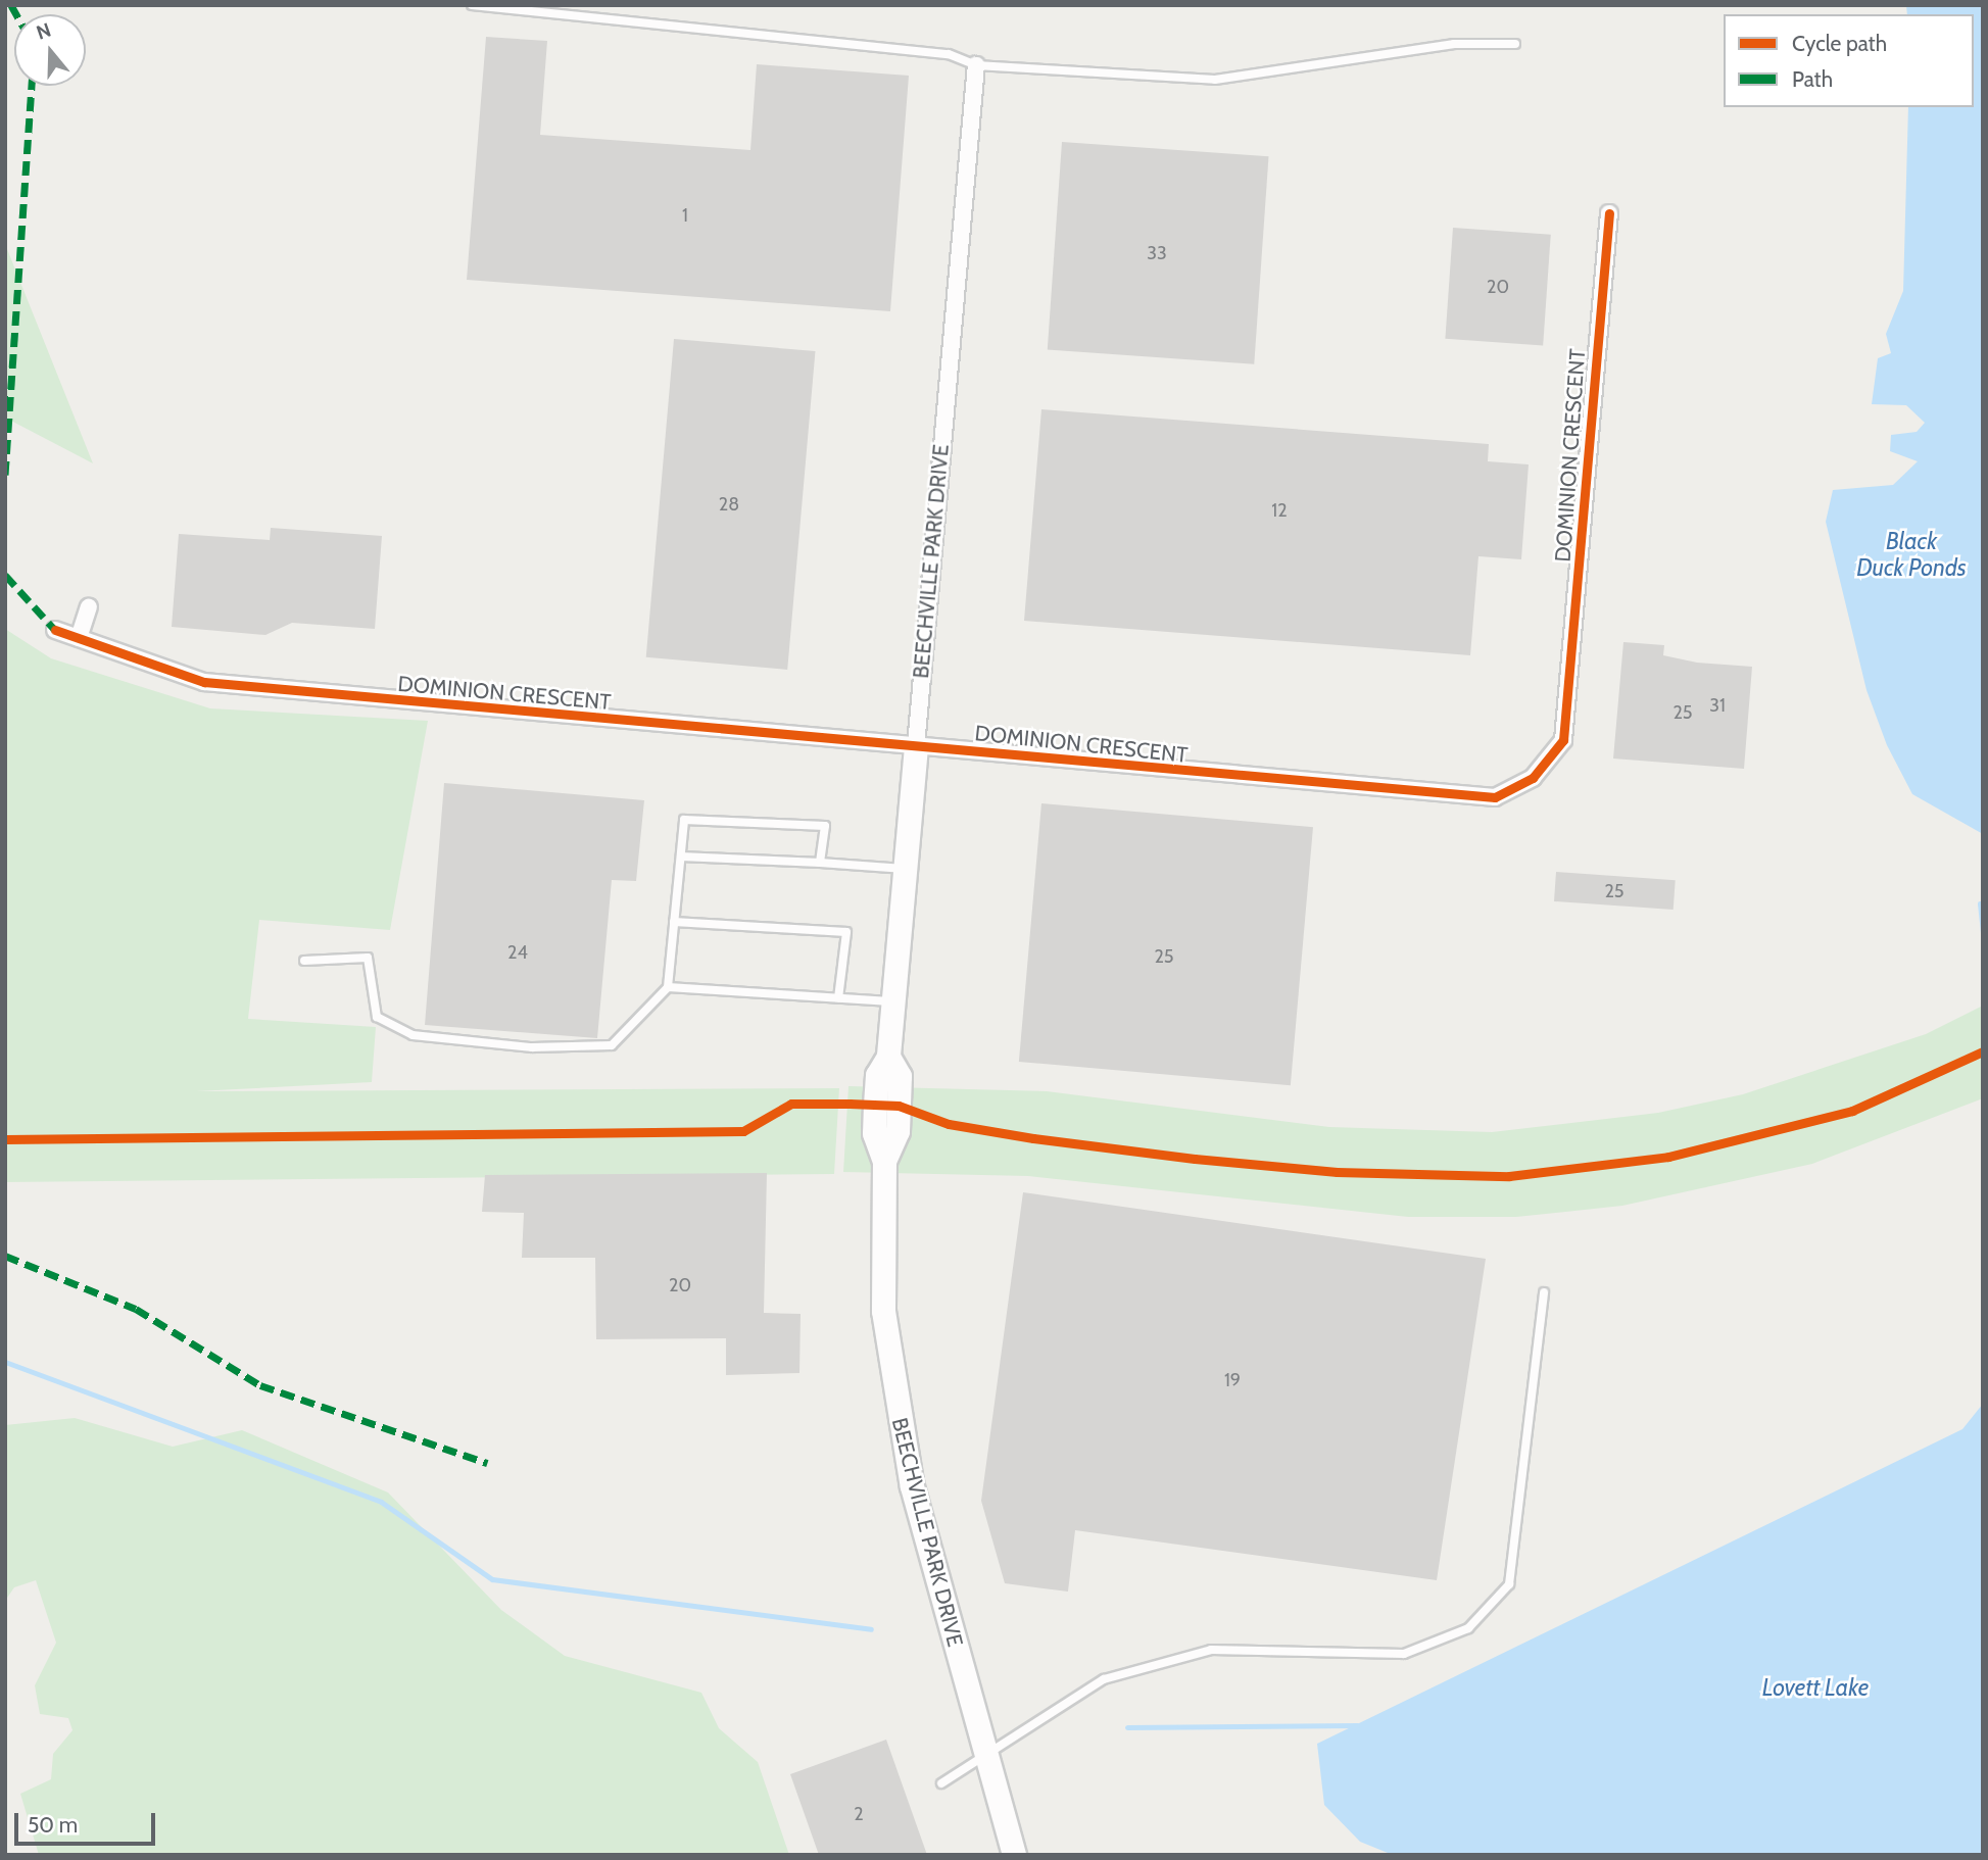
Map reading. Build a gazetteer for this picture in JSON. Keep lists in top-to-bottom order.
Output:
{
  "streets": {
    "street": ["DOMINION CRESCENT", "BEECHVILLE PARK DRIVE"]
  },
  "crossings": [
    ["DOMINION CRESCENT", "BEECHVILLE PARK DRIVE"]
  ],
  "water": ["Black Duck Ponds", "Lovett Lake"],
  "house_numbers": [
    "1",
    "33",
    "20",
    "28",
    "12",
    "31",
    "25",
    "25",
    "24",
    "25",
    "20",
    "19",
    "2"
  ],
  "legend": ["Cycle path", "Path"],
  "scale_bar": "50 m",
  "north": "top"
}
